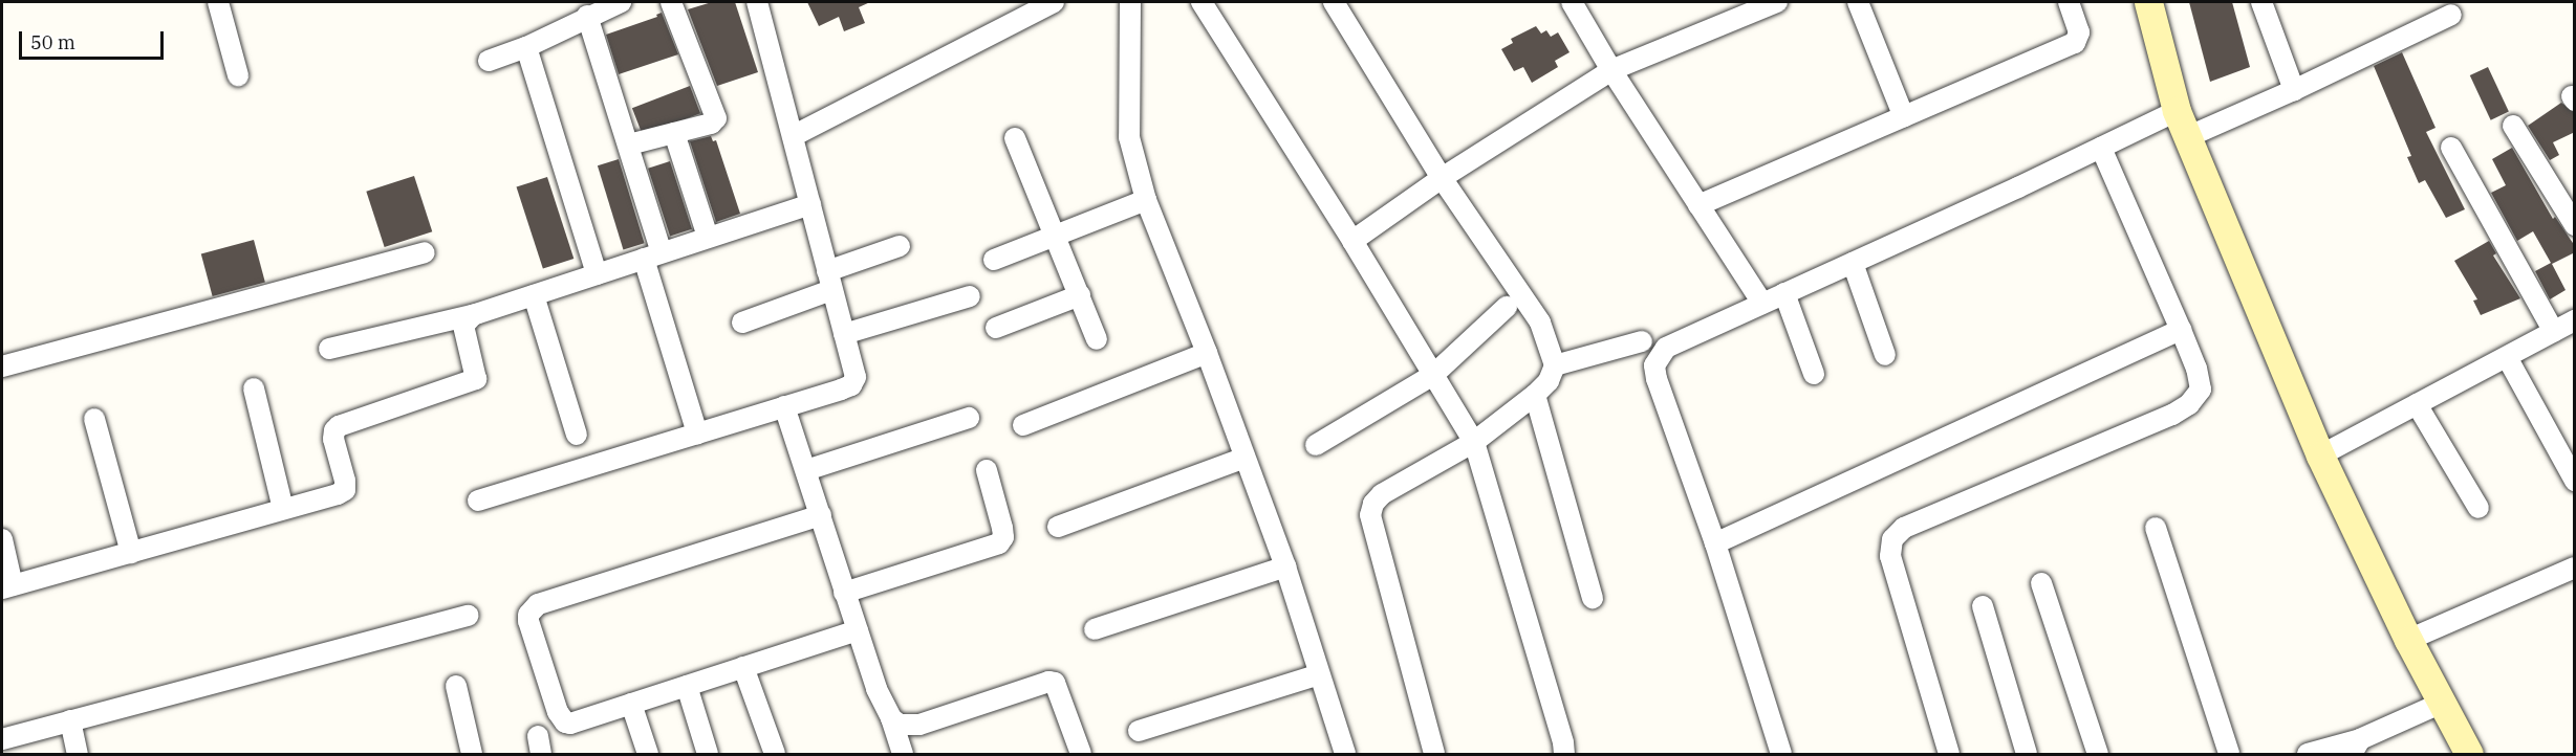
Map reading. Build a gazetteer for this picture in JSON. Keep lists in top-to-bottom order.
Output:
{
  "scale_bar": "50 m"
}
